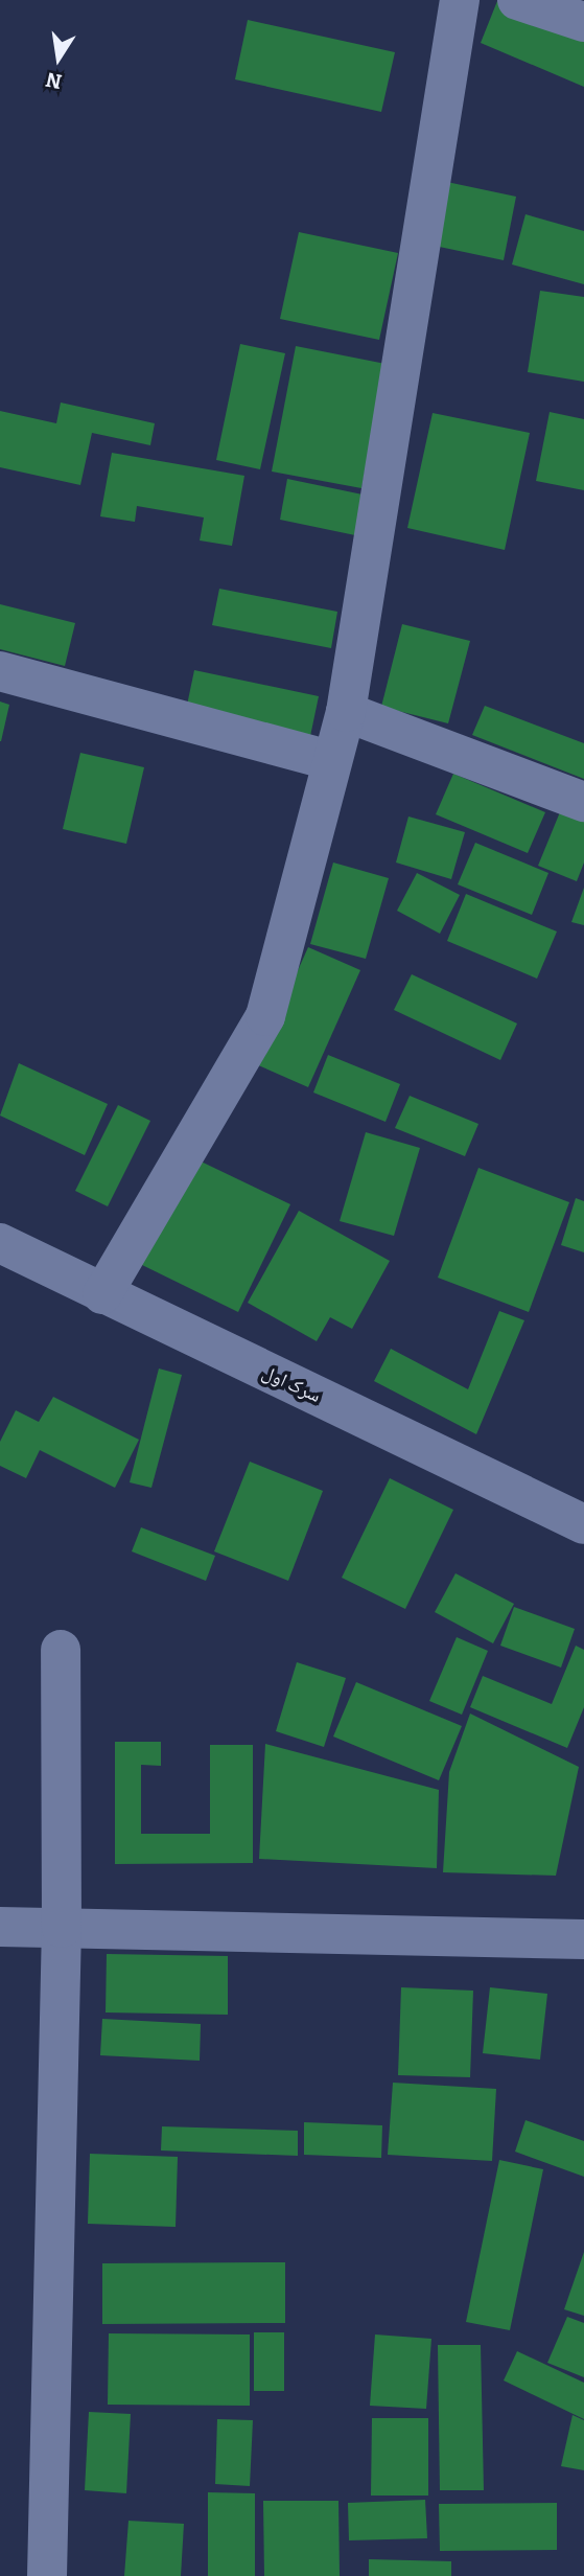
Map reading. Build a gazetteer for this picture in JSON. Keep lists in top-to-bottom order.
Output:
{
  "streets": {
    "street": ["سرک اول"]
  },
  "north": "bottom"
}
